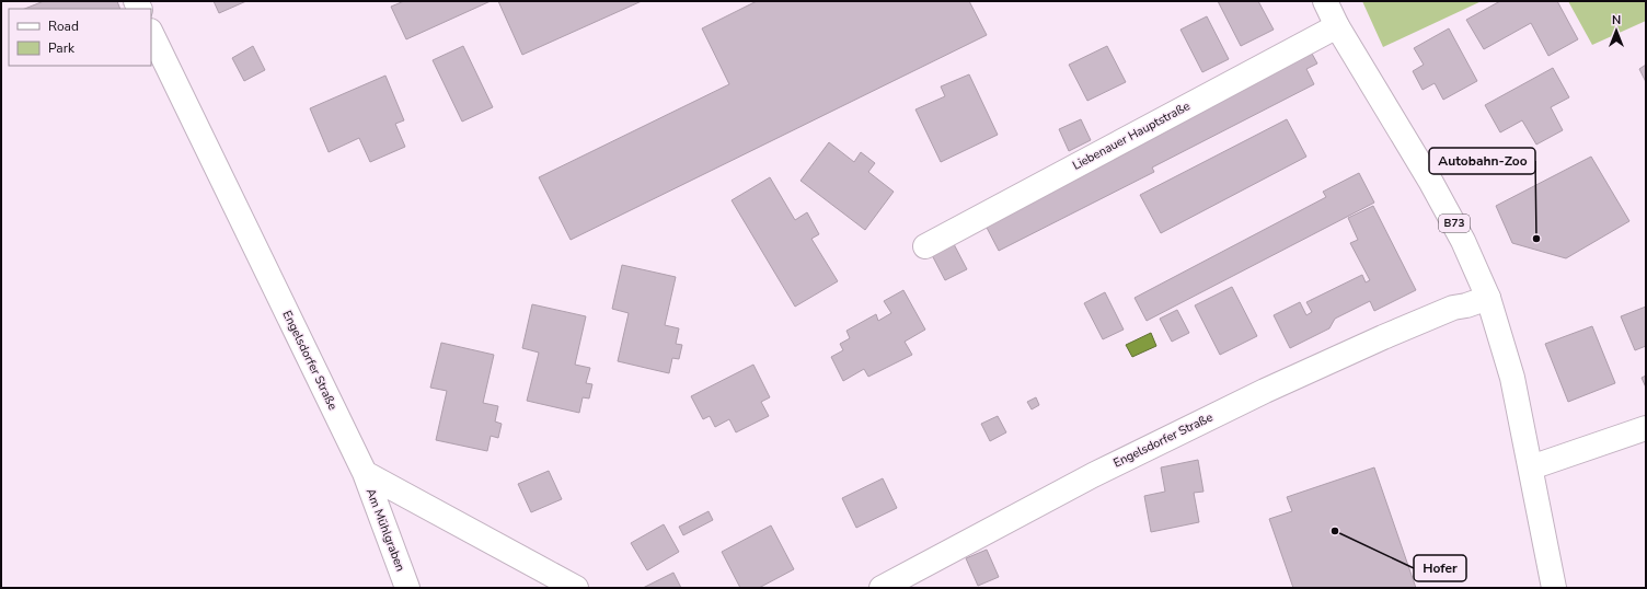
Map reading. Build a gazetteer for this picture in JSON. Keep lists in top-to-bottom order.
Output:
{
  "streets": {
    "street": [
      "Liebenauer Hauptstraße",
      "B73",
      "Engelsdorfer Straße",
      "Am Mühlgraben"
    ]
  },
  "crossings": [
    ["Liebenauer Hauptstraße", "B73"],
    ["B73", "Engelsdorfer Straße"],
    ["Engelsdorfer Straße", "Am Mühlgraben"]
  ],
  "places": ["Autobahn-Zoo", "Hofer"],
  "legend": ["Road", "Park"],
  "north": "top"
}
